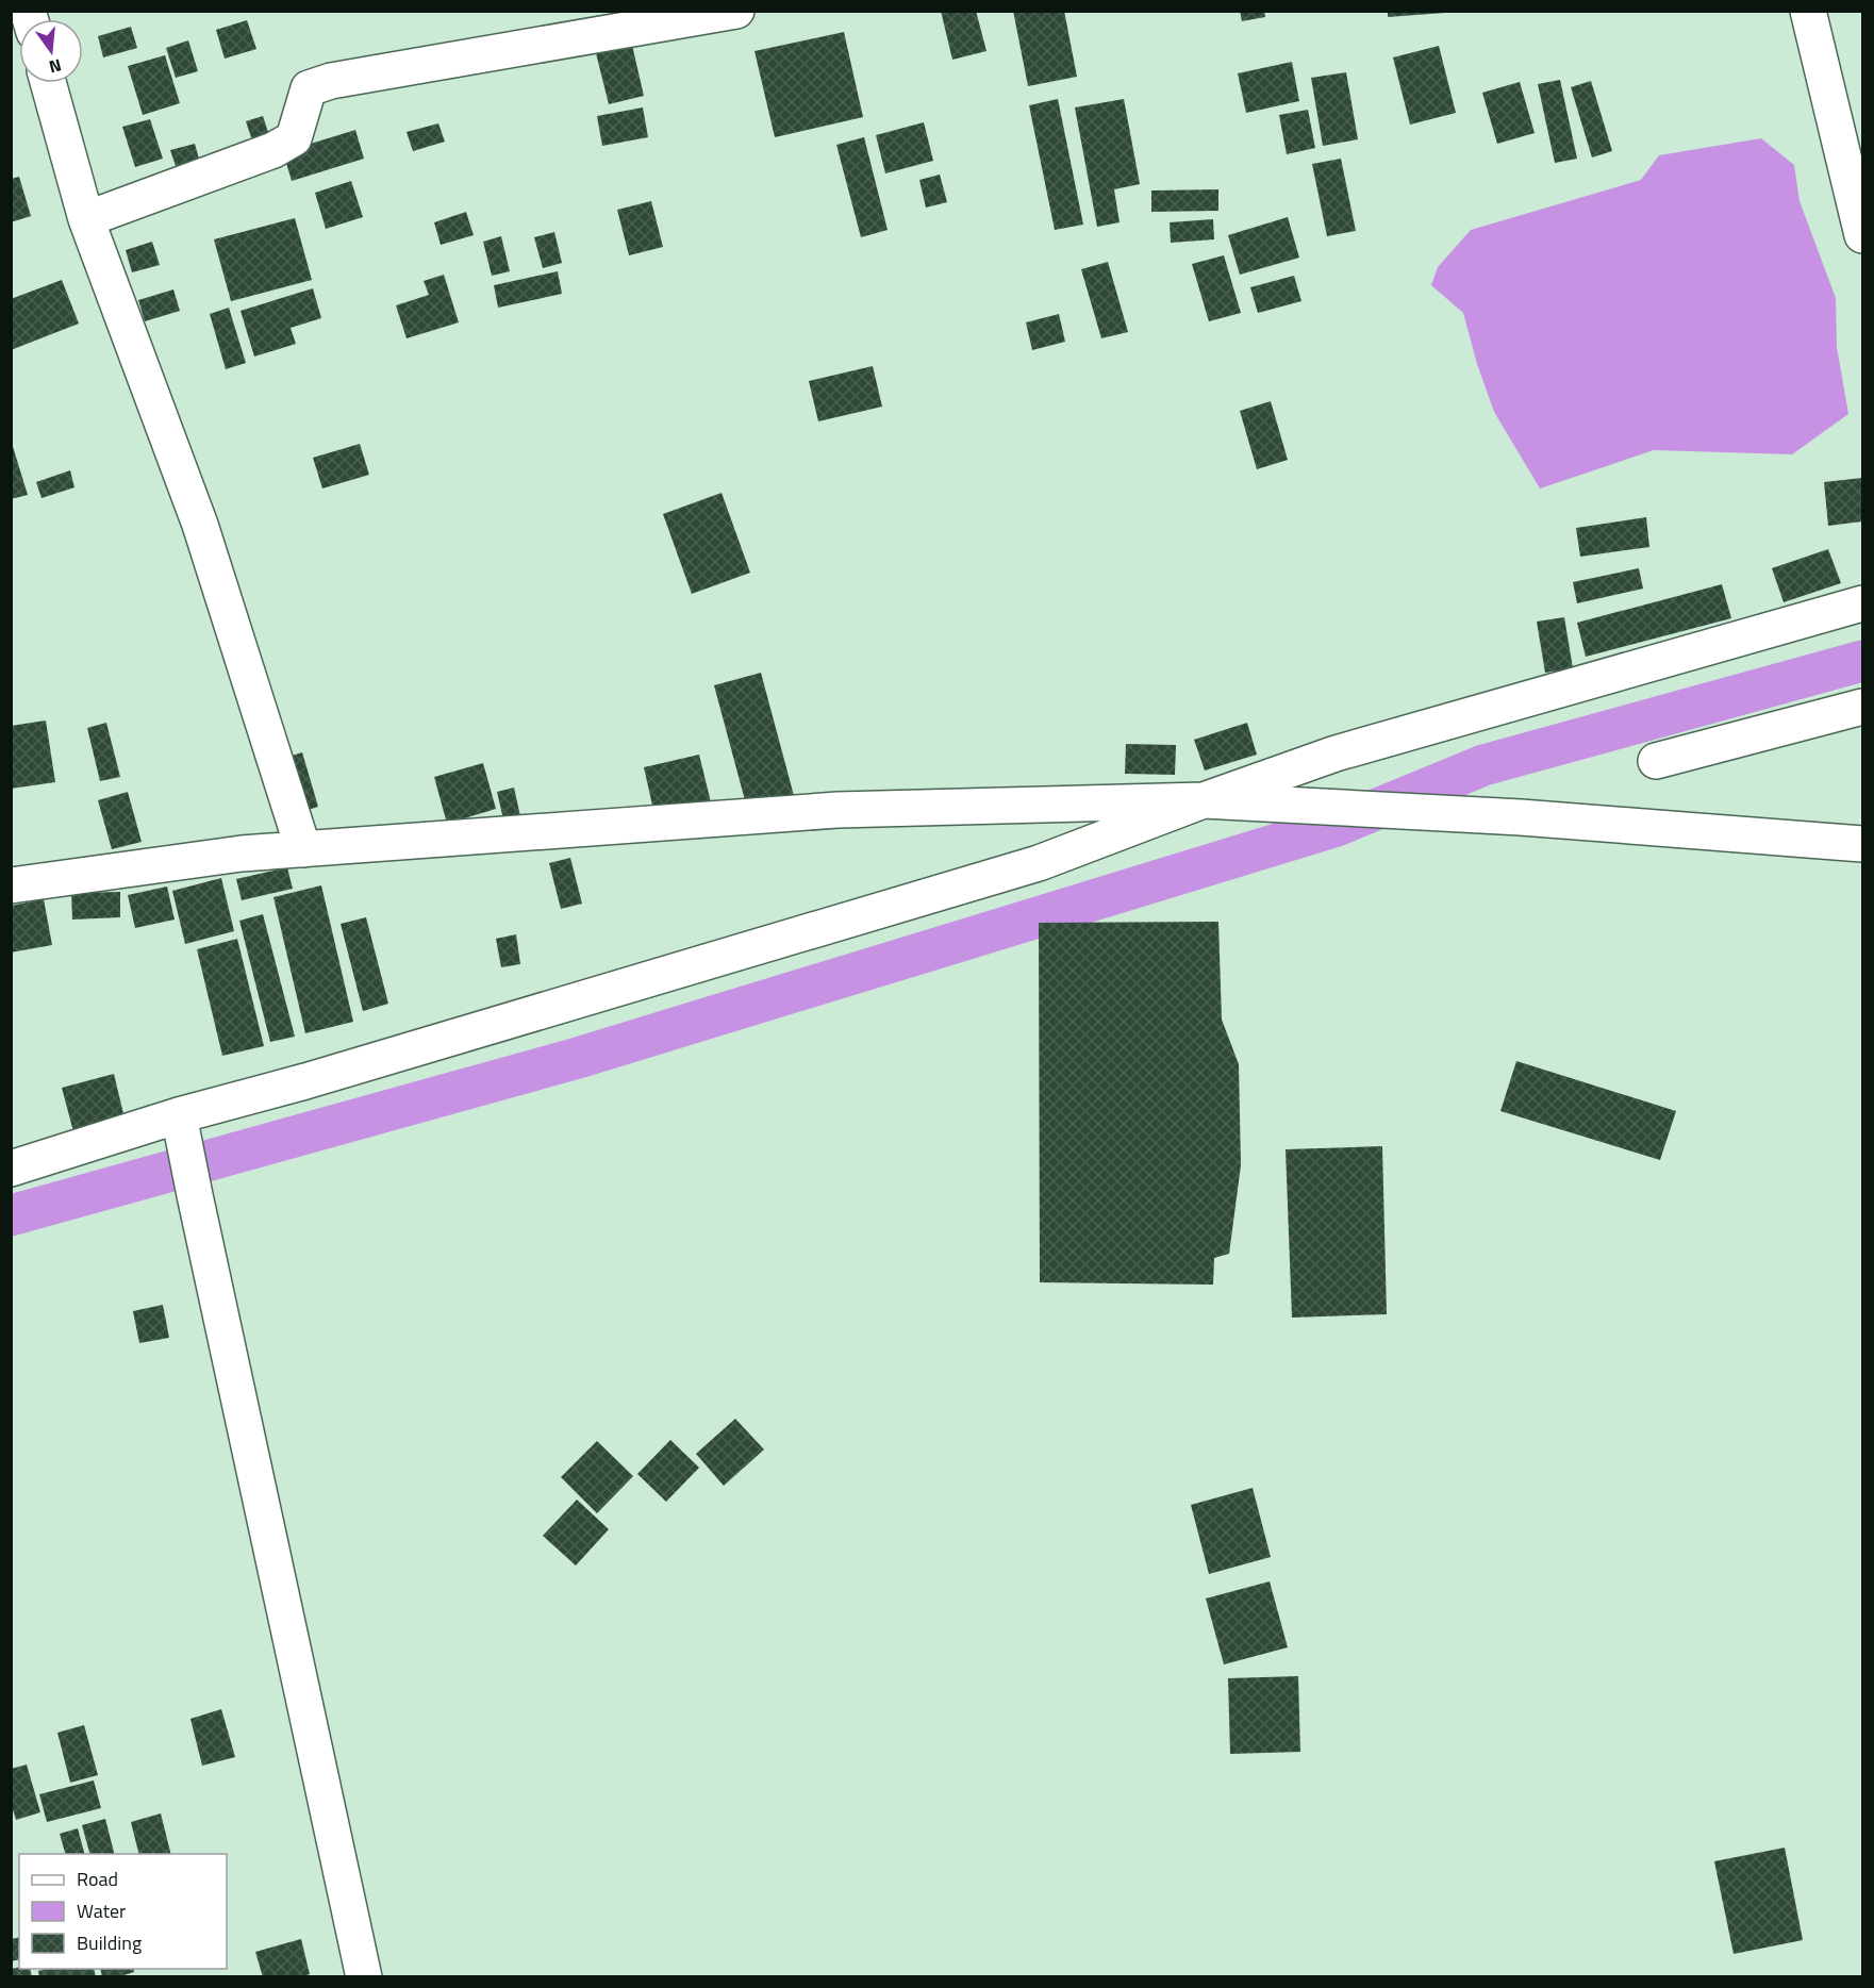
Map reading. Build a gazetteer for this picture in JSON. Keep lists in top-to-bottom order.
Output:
{
  "legend": ["Road", "Water", "Building"],
  "north": "bottom"
}
